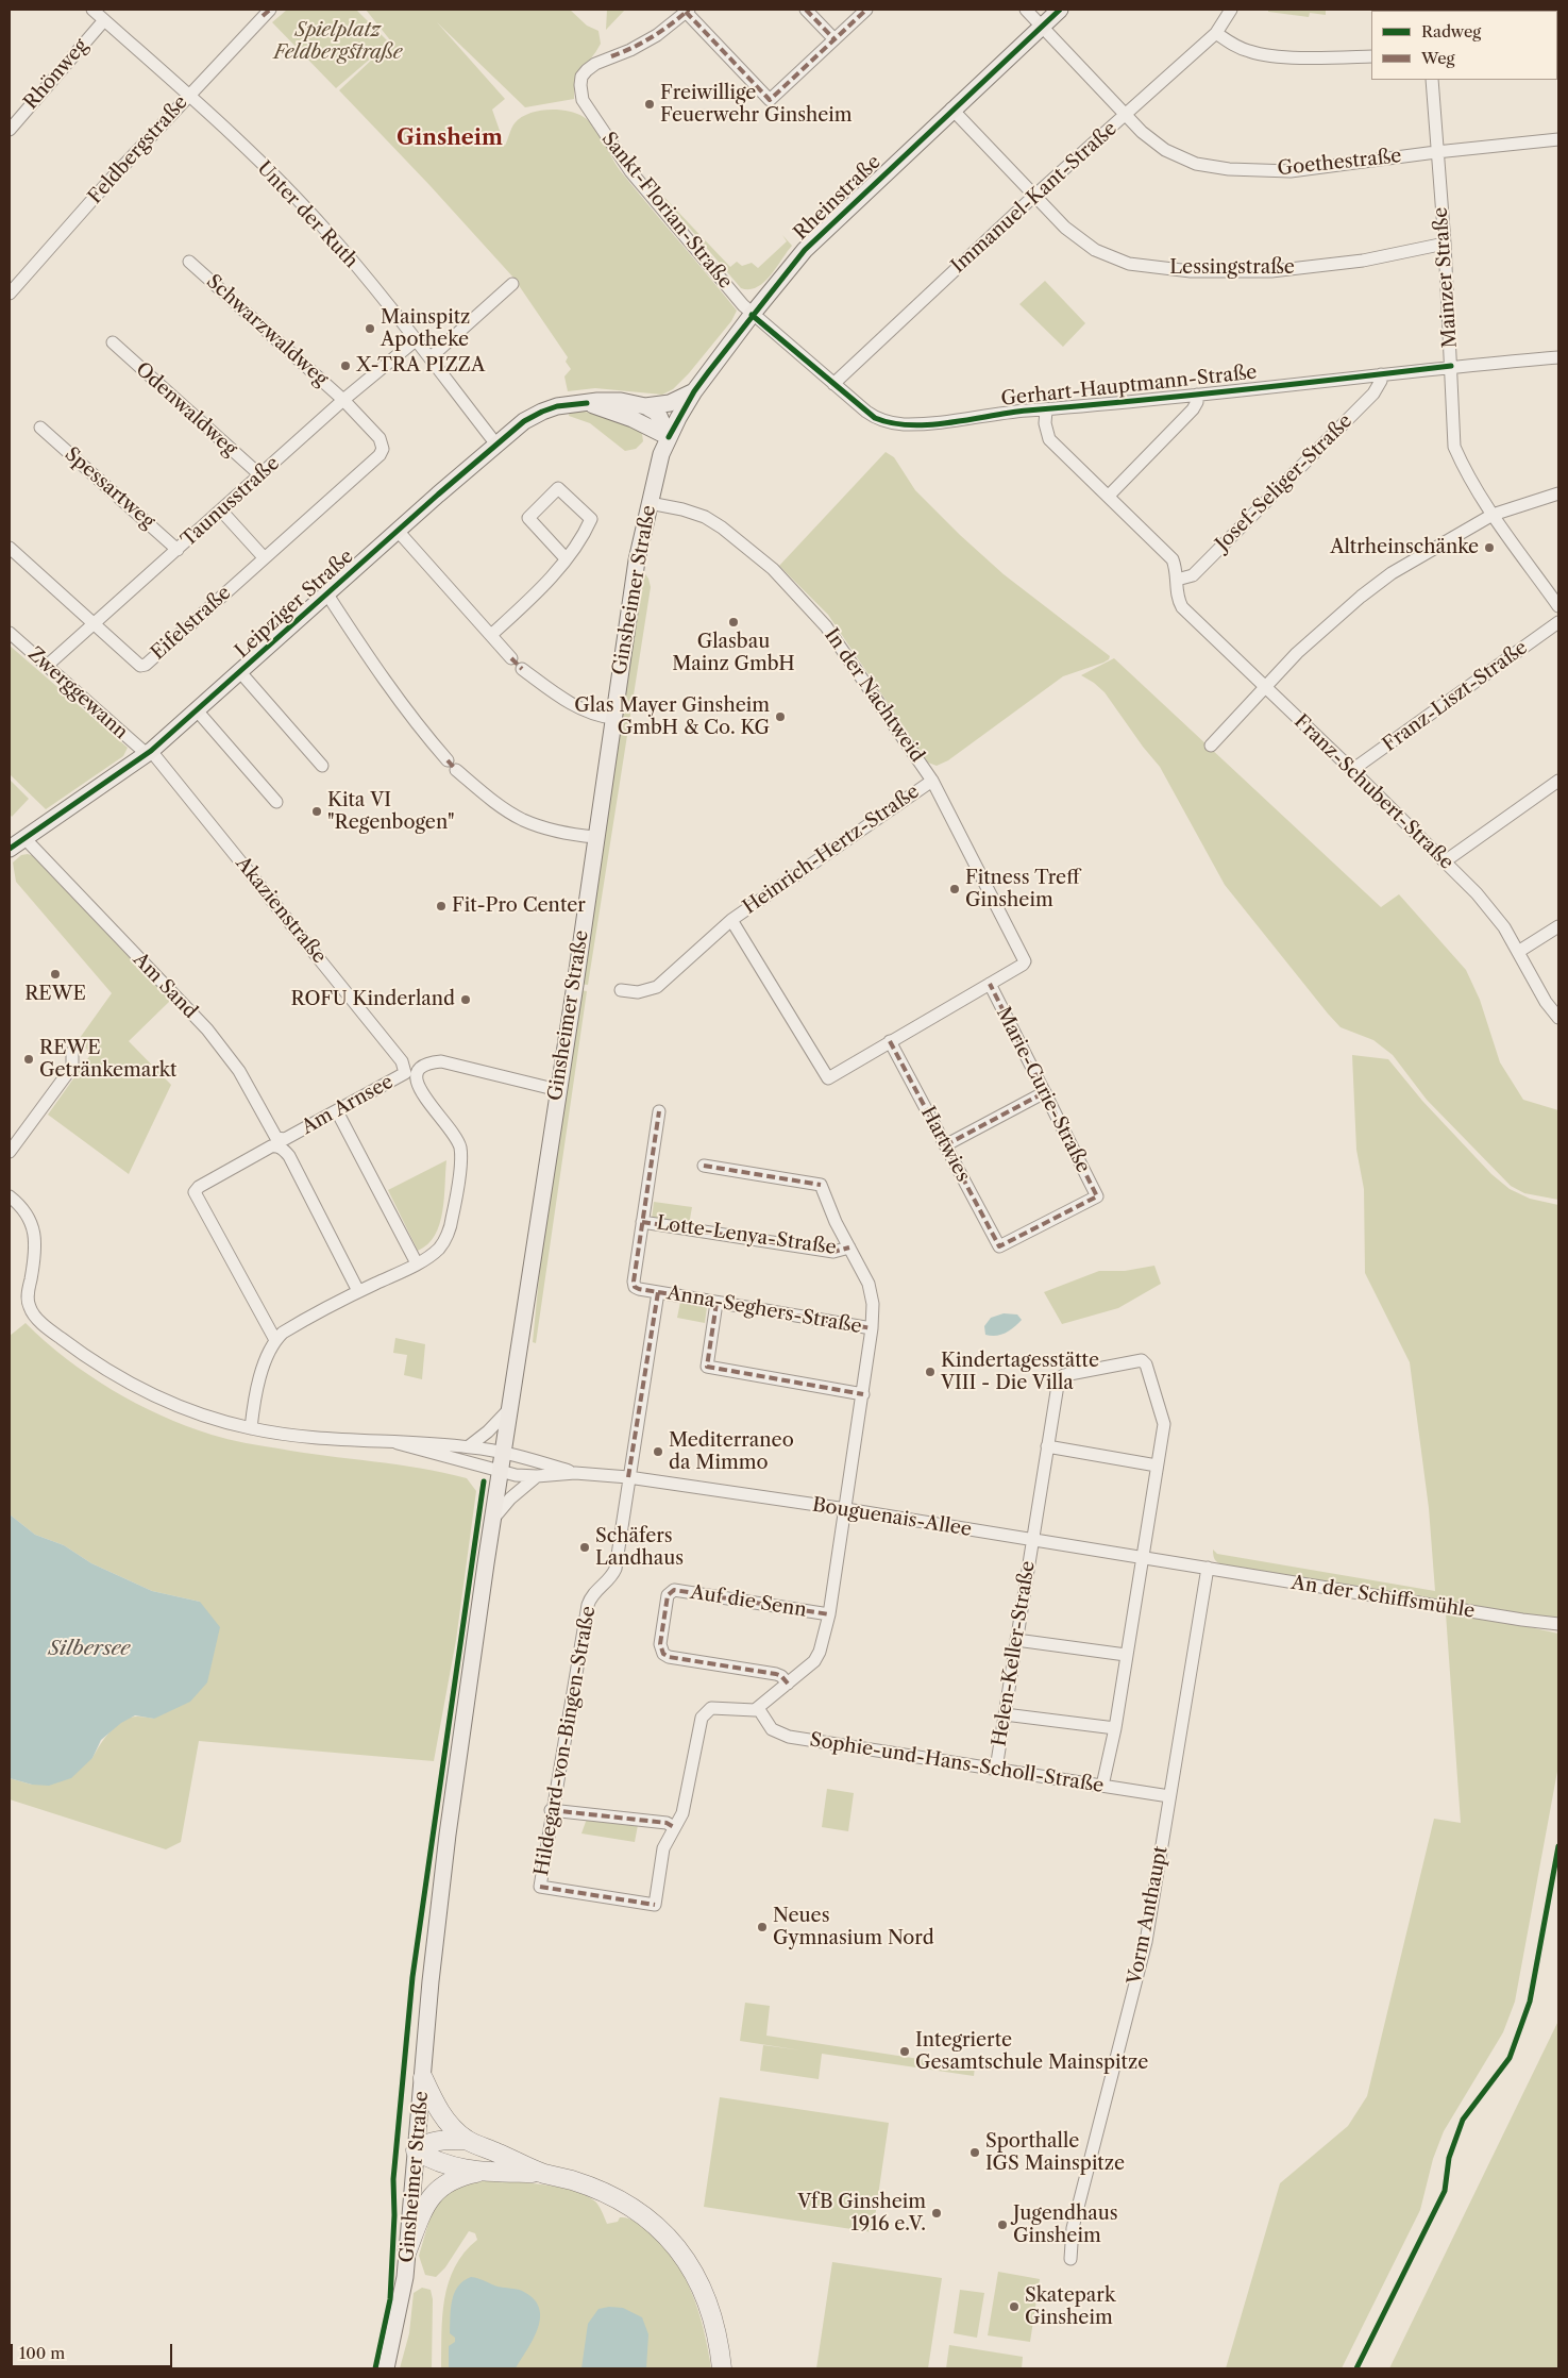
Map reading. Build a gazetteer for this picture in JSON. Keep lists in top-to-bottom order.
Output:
{
  "streets": {
    "main road": ["Rheinstraße", "Ginsheimer Straße", "Leipziger Straße"],
    "street": [
      "Rhönweg",
      "Feldbergstraße",
      "Goethestraße",
      "Immanuel-Kant-Straße",
      "Sankt-Florian-Straße",
      "Unter der Ruth",
      "Lessingstraße",
      "Mainzer Straße",
      "Schwarzwaldweg",
      "Gerhart-Hauptmann-Straße",
      "Odenwaldweg",
      "Josef-Seliger-Straße",
      "Spessartweg",
      "Taunusstraße",
      "Eifelstraße",
      "Zwerggewann",
      "In der Nachtweid",
      "Franz-Liszt-Straße",
      "Franz-Schubert-Straße",
      "Heinrich-Hertz-Straße",
      "Akazienstraße",
      "Am Sand",
      "Marie-Curie-Straße",
      "Am Arnsee",
      "Hartwies",
      "Lotte-Lenya-Straße",
      "Anna-Seghers-Straße",
      "Bouguenais-Allee",
      "An der Schiffsmühle",
      "Auf die Senn",
      "Helen-Keller-Straße",
      "Hildegard-von-Bingen-Straße",
      "Sophie-und-Hans-Scholl-Straße",
      "Vorm Anthaupt"
    ]
  },
  "crossings": [
    ["Rhönweg", "Unter der Ruth"],
    ["Feldbergstraße", "Unter der Ruth"],
    ["Goethestraße", "Rheinstraße"],
    ["Goethestraße", "Immanuel-Kant-Straße"],
    ["Goethestraße", "Mainzer Straße"],
    ["Rheinstraße", "Sankt-Florian-Straße"],
    ["Rheinstraße", "Lessingstraße"],
    ["Rheinstraße", "Gerhart-Hauptmann-Straße"],
    ["Rheinstraße", "Ginsheimer Straße"],
    ["Rheinstraße", "Leipziger Straße"],
    ["Immanuel-Kant-Straße", "Lessingstraße"],
    ["Immanuel-Kant-Straße", "Gerhart-Hauptmann-Straße"],
    ["Sankt-Florian-Straße", "Gerhart-Hauptmann-Straße"],
    ["Unter der Ruth", "Taunusstraße"],
    ["Unter der Ruth", "Leipziger Straße"],
    ["Lessingstraße", "Mainzer Straße"],
    ["Mainzer Straße", "Gerhart-Hauptmann-Straße"],
    ["Schwarzwaldweg", "Taunusstraße"],
    ["Schwarzwaldweg", "Eifelstraße"],
    ["Gerhart-Hauptmann-Straße", "Josef-Seliger-Straße"],
    ["Gerhart-Hauptmann-Straße", "Franz-Schubert-Straße"],
    ["Odenwaldweg", "Taunusstraße"],
    ["Josef-Seliger-Straße", "Franz-Schubert-Straße"],
    ["Spessartweg", "Taunusstraße"],
    ["Taunusstraße", "Eifelstraße"],
    ["Taunusstraße", "Zwerggewann"],
    ["Ginsheimer Straße", "Leipziger Straße"],
    ["Ginsheimer Straße", "In der Nachtweid"],
    ["Ginsheimer Straße", "Bouguenais-Allee"],
    ["Leipziger Straße", "Zwerggewann"],
    ["Leipziger Straße", "Akazienstraße"],
    ["Leipziger Straße", "Am Sand"],
    ["Zwerggewann", "Akazienstraße"],
    ["In der Nachtweid", "Heinrich-Hertz-Straße"],
    ["In der Nachtweid", "Marie-Curie-Straße"],
    ["Franz-Liszt-Straße", "Franz-Schubert-Straße"],
    ["Heinrich-Hertz-Straße", "Hartwies"],
    ["Akazienstraße", "Am Arnsee"],
    ["Am Sand", "Am Arnsee"],
    ["Marie-Curie-Straße", "Hartwies"],
    ["Lotte-Lenya-Straße", "Anna-Seghers-Straße"],
    ["Anna-Seghers-Straße", "Hildegard-von-Bingen-Straße"],
    ["Bouguenais-Allee", "An der Schiffsmühle"],
    ["Bouguenais-Allee", "Helen-Keller-Straße"],
    ["Bouguenais-Allee", "Hildegard-von-Bingen-Straße"],
    ["Bouguenais-Allee", "Vorm Anthaupt"],
    ["An der Schiffsmühle", "Vorm Anthaupt"],
    ["Helen-Keller-Straße", "Sophie-und-Hans-Scholl-Straße"],
    ["Sophie-und-Hans-Scholl-Straße", "Vorm Anthaupt"]
  ],
  "districts": ["Ginsheim"],
  "water": ["Silbersee"],
  "parks": ["Spielplatz Feldbergstraße"],
  "places": [
    "Freiwillige Feuerwehr Ginsheim",
    "Mainspitz Apotheke",
    "X-TRA PIZZA",
    "Altrheinschänke",
    "Glasbau Mainz GmbH",
    "Glas Mayer Ginsheim GmbH & Co. KG",
    "Kita VI \"Regenbogen\"",
    "Fitness Treff Ginsheim",
    "Fit-Pro Center",
    "REWE",
    "ROFU Kinderland",
    "REWE Getränkemarkt",
    "Kindertagesstätte VIII - Die Villa",
    "Mediterraneo da Mimmo",
    "Schäfers Landhaus",
    "Neues Gymnasium Nord",
    "Integrierte Gesamtschule Mainspitze",
    "Sporthalle IGS Mainspitze",
    "VfB Ginsheim 1916 e.V.",
    "Jugendhaus Ginsheim",
    "Skatepark Ginsheim"
  ],
  "legend": ["Radweg", "Weg"],
  "scale_bar": "100 m"
}
